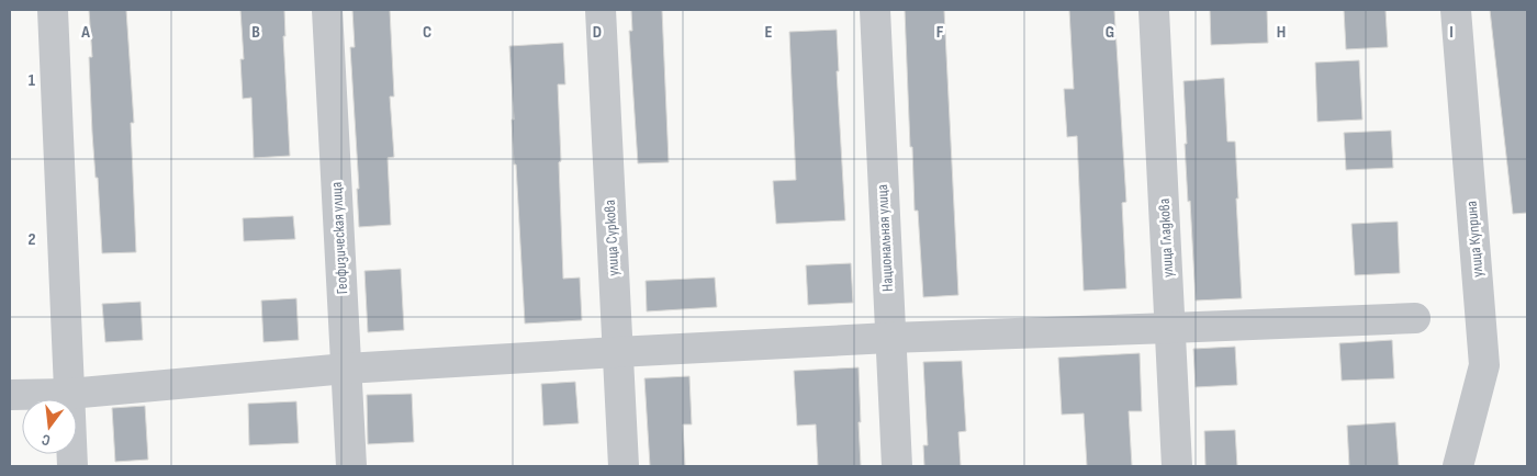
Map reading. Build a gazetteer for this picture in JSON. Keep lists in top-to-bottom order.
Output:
{
  "streets": {
    "street": [
      "Геофизическая улица",
      "улица Суркова",
      "Национальная улица",
      "улица Гладкова",
      "улица Куприна"
    ]
  },
  "north": "bottom",
  "grid": {
    "columns": [
      "A",
      "B",
      "C",
      "D",
      "E",
      "F",
      "G",
      "H",
      "I"
    ],
    "rows": ["1", "2"]
  }
}
